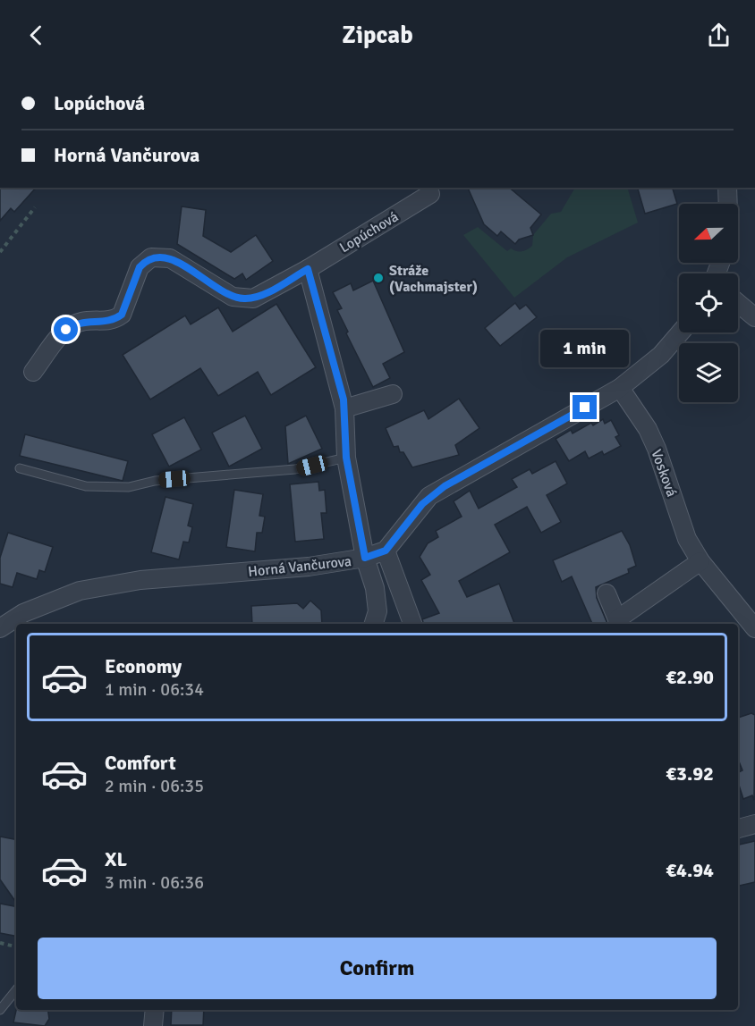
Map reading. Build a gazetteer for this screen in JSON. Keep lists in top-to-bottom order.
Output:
{
  "streets": {
    "street": ["Lopúchová", "Vosková", "Horná Vančurova"]
  },
  "places": ["Stráže (Vachmajster)"],
  "north": "left",
  "page": {
    "header": "Zipcab",
    "banner": ["Lopúchová", "Horná Vančurova"],
    "bubble": "1 min",
    "list": [
      {
        "name": "Economy",
        "note": "1 min · 06:34",
        "value": "€2.90"
      },
      {
        "name": "Comfort",
        "note": "2 min · 06:35",
        "value": "€3.92"
      },
      {
        "name": "XL",
        "note": "3 min · 06:36",
        "value": "€4.94"
      }
    ],
    "buttons": "Confirm"
  }
}
